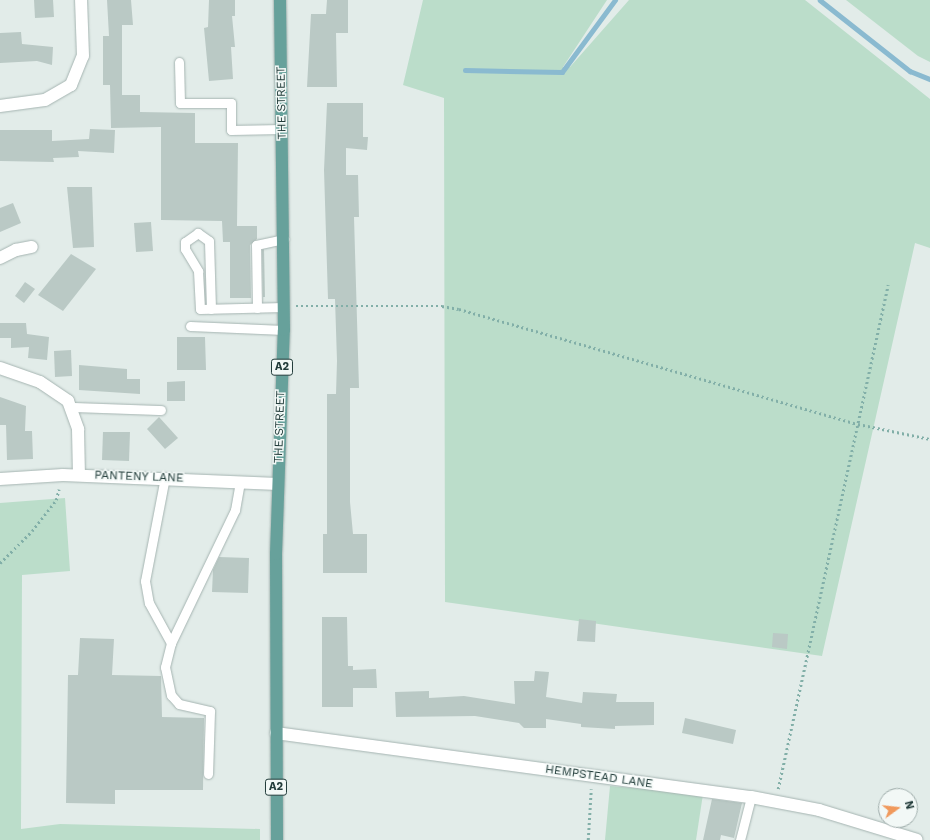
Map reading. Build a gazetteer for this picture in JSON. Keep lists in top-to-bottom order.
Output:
{
  "streets": {
    "main road": ["THE STREET", "A2"],
    "street": ["PANTENY LANE", "HEMPSTEAD LANE"]
  },
  "crossings": [
    ["THE STREET", "A2"],
    ["THE STREET", "PANTENY LANE"],
    ["THE STREET", "HEMPSTEAD LANE"],
    ["A2", "HEMPSTEAD LANE"]
  ],
  "north": "right"
}
